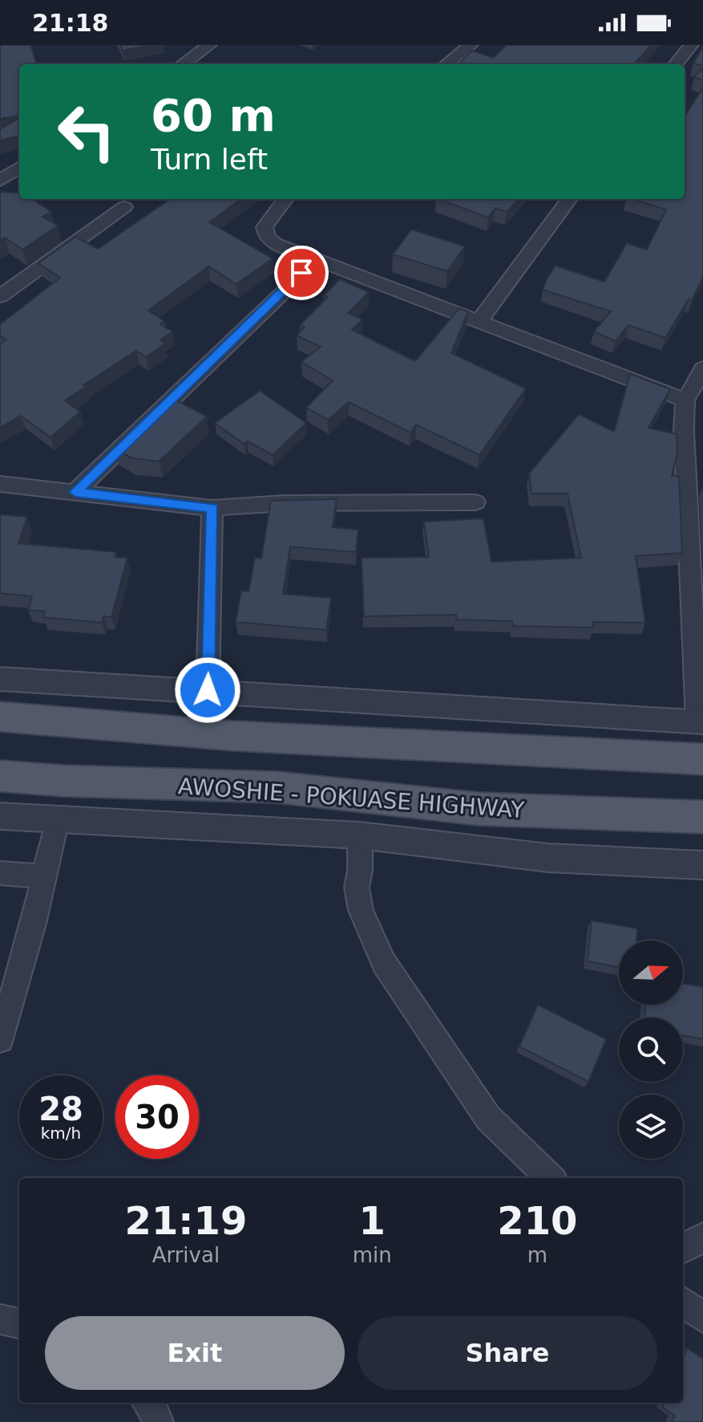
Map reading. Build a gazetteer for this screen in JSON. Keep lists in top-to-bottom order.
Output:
{
  "streets": {
    "main road": ["AWOSHIE - POKUASE HIGHWAY"]
  },
  "north": "right",
  "page": {
    "status": "21:18",
    "turn": ["60 m", "Turn left"],
    "speed": "28 km/h",
    "limit": "30",
    "eta": [
      "21:19",
      "Arrival",
      "1",
      "min",
      "210",
      "m"
    ],
    "buttons": ["Exit", "Share"]
  }
}
